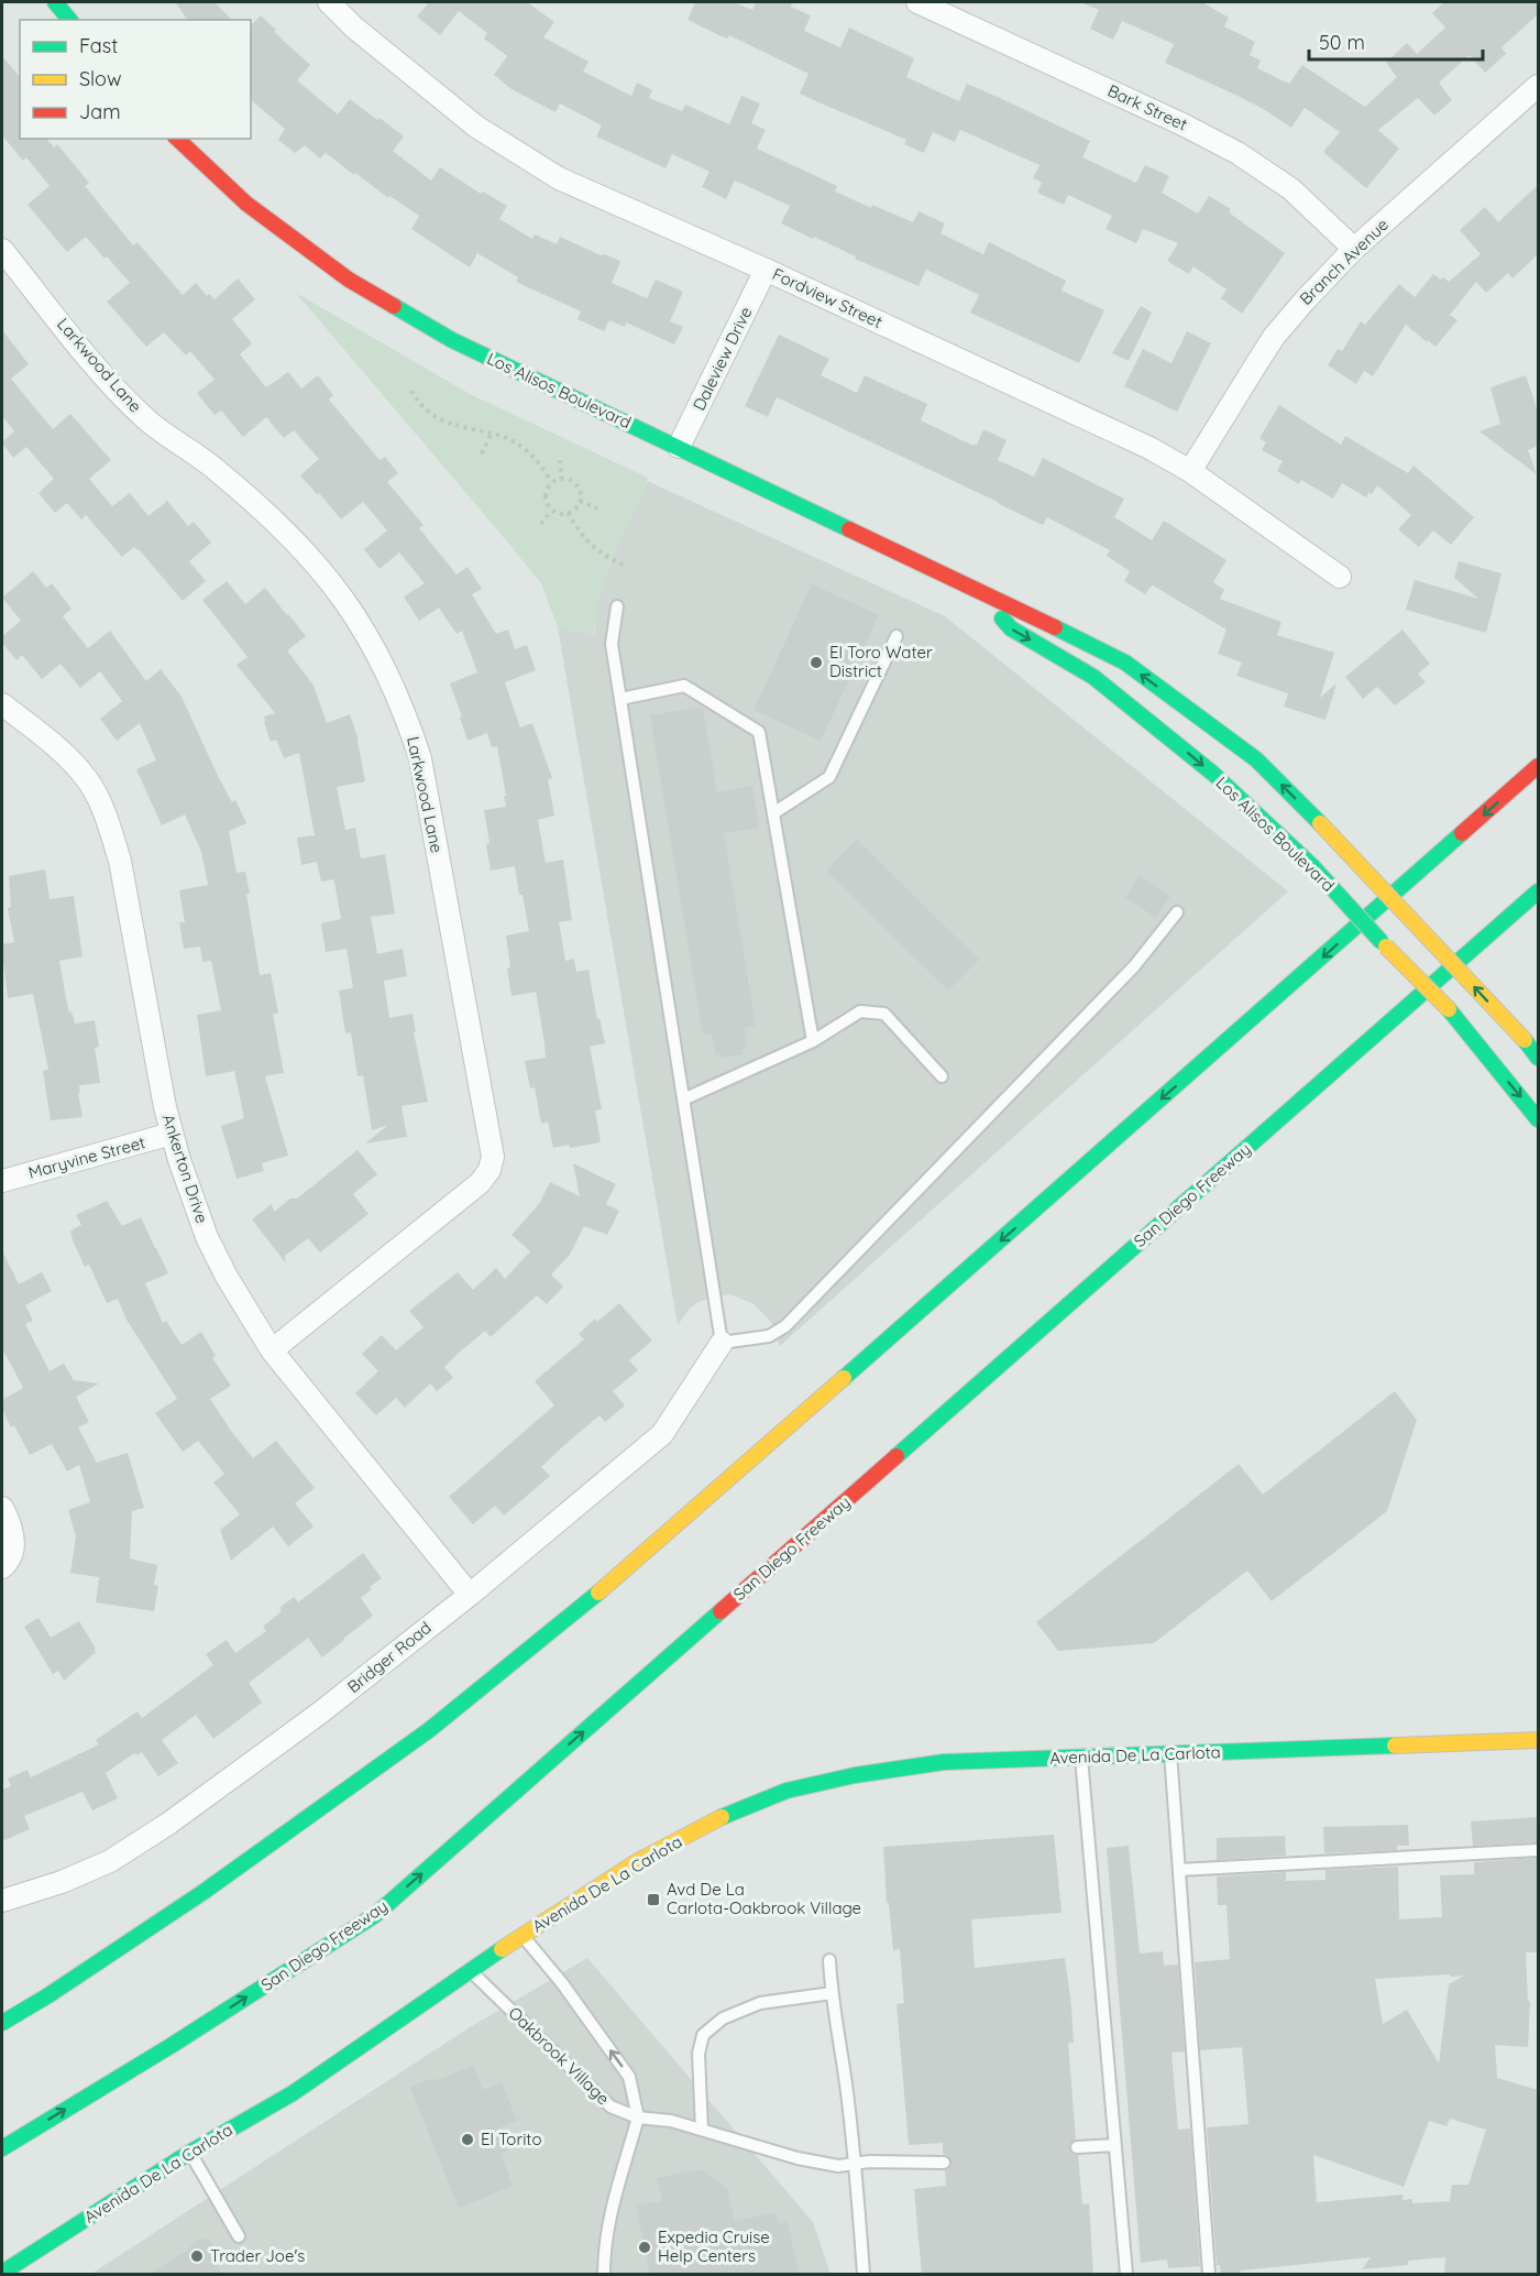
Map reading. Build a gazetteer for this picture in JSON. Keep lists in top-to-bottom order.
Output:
{
  "streets": {
    "main road": ["Los Alisos Boulevard", "San Diego Freeway", "Avenida De La Carlota"],
    "street": [
      "Bark Street",
      "Branch Avenue",
      "Fordview Street",
      "Daleview Drive",
      "Larkwood Lane",
      "Maryvine Street",
      "Ankerton Drive",
      "Bridger Road"
    ],
    "lane": ["Oakbrook Village"]
  },
  "crossings": [
    ["Bark Street", "Branch Avenue"],
    ["Branch Avenue", "Fordview Street"],
    ["Fordview Street", "Daleview Drive"],
    ["Daleview Drive", "Los Alisos Boulevard"],
    ["Larkwood Lane", "Ankerton Drive"],
    ["Maryvine Street", "Ankerton Drive"],
    ["Ankerton Drive", "Bridger Road"],
    ["Avenida De La Carlota", "Oakbrook Village"]
  ],
  "places": {
    "other": [
      "El Toro Water District",
      "El Torito",
      "Expedia Cruise Help Centers",
      "Trader Joe's"
    ],
    "transit": ["Avd De La Carlota-Oakbrook Village"]
  },
  "legend": ["Fast", "Slow", "Jam"],
  "scale_bar": "50 m"
}
